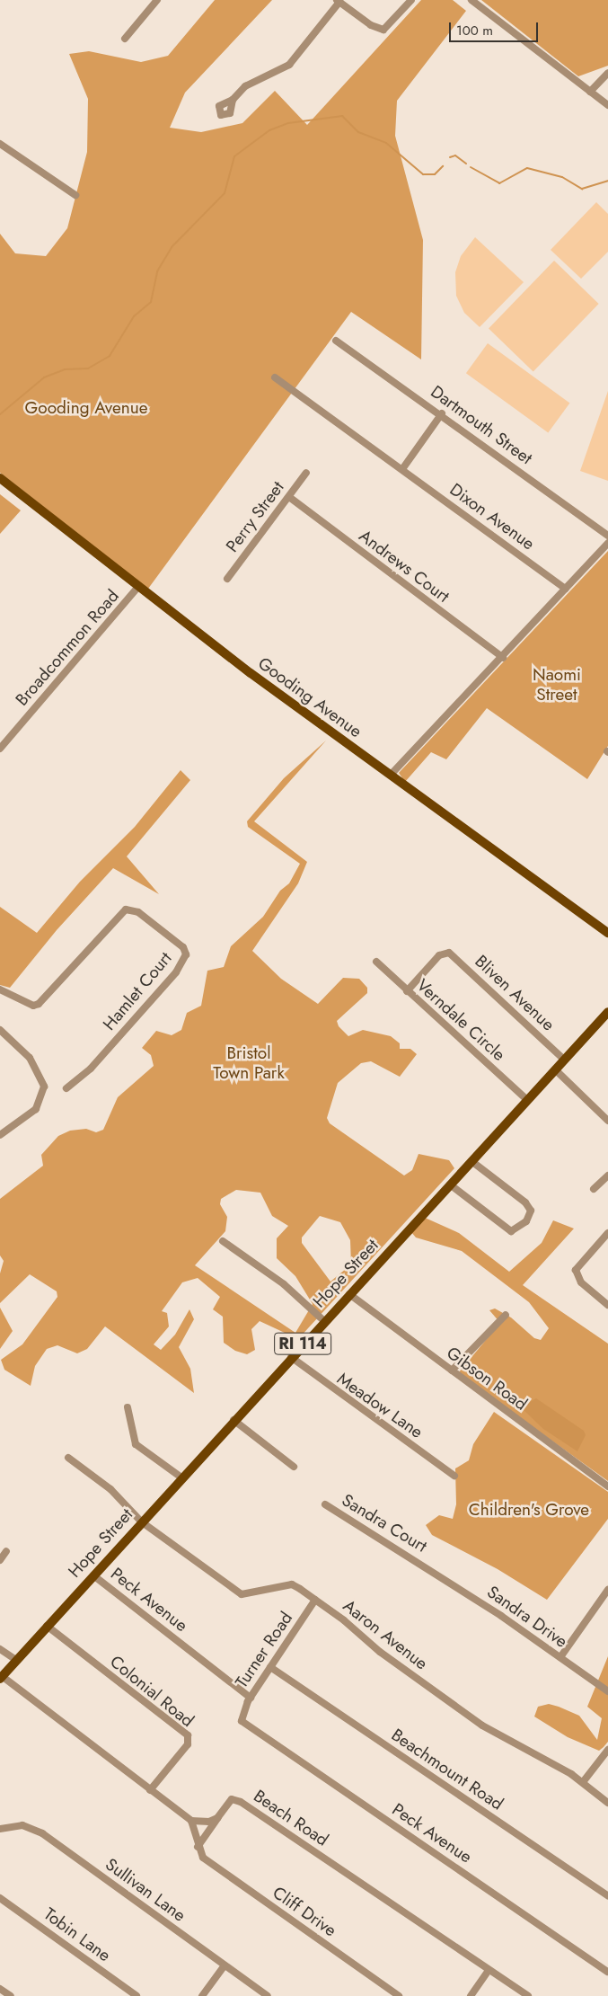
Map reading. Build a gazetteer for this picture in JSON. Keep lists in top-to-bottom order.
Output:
{
  "streets": {
    "main road": ["Gooding Avenue", "Hope Street", "RI 114"],
    "street": [
      "Dartmouth Street",
      "Perry Street",
      "Dixon Avenue",
      "Andrews Court",
      "Broadcommon Road",
      "Hamlet Court",
      "Bliven Avenue",
      "Verndale Circle",
      "Gibson Road",
      "Meadow Lane",
      "Sandra Court",
      "Peck Avenue",
      "Sandra Drive",
      "Aaron Avenue",
      "Turner Road",
      "Colonial Road",
      "Beachmount Road",
      "Beach Road",
      "Sullivan Lane",
      "Cliff Drive",
      "Tobin Lane"
    ]
  },
  "crossings": [
    ["Perry Street", "Andrews Court"],
    ["Broadcommon Road", "Gooding Avenue"],
    ["Bliven Avenue", "Verndale Circle"],
    ["Bliven Avenue", "Hope Street"],
    ["Verndale Circle", "Hope Street"],
    ["Hope Street", "Gibson Road"],
    ["Hope Street", "Meadow Lane"],
    ["Hope Street", "Peck Avenue"],
    ["Hope Street", "Aaron Avenue"],
    ["Hope Street", "Colonial Road"],
    ["Sandra Court", "Sandra Drive"],
    ["Peck Avenue", "Turner Road"],
    ["Aaron Avenue", "Turner Road"],
    ["Turner Road", "Beachmount Road"]
  ],
  "parks": [
    "Gooding Avenue",
    "Naomi Street",
    "Bristol Town Park",
    "Children's Grove"
  ],
  "scale_bar": "100 m"
}
